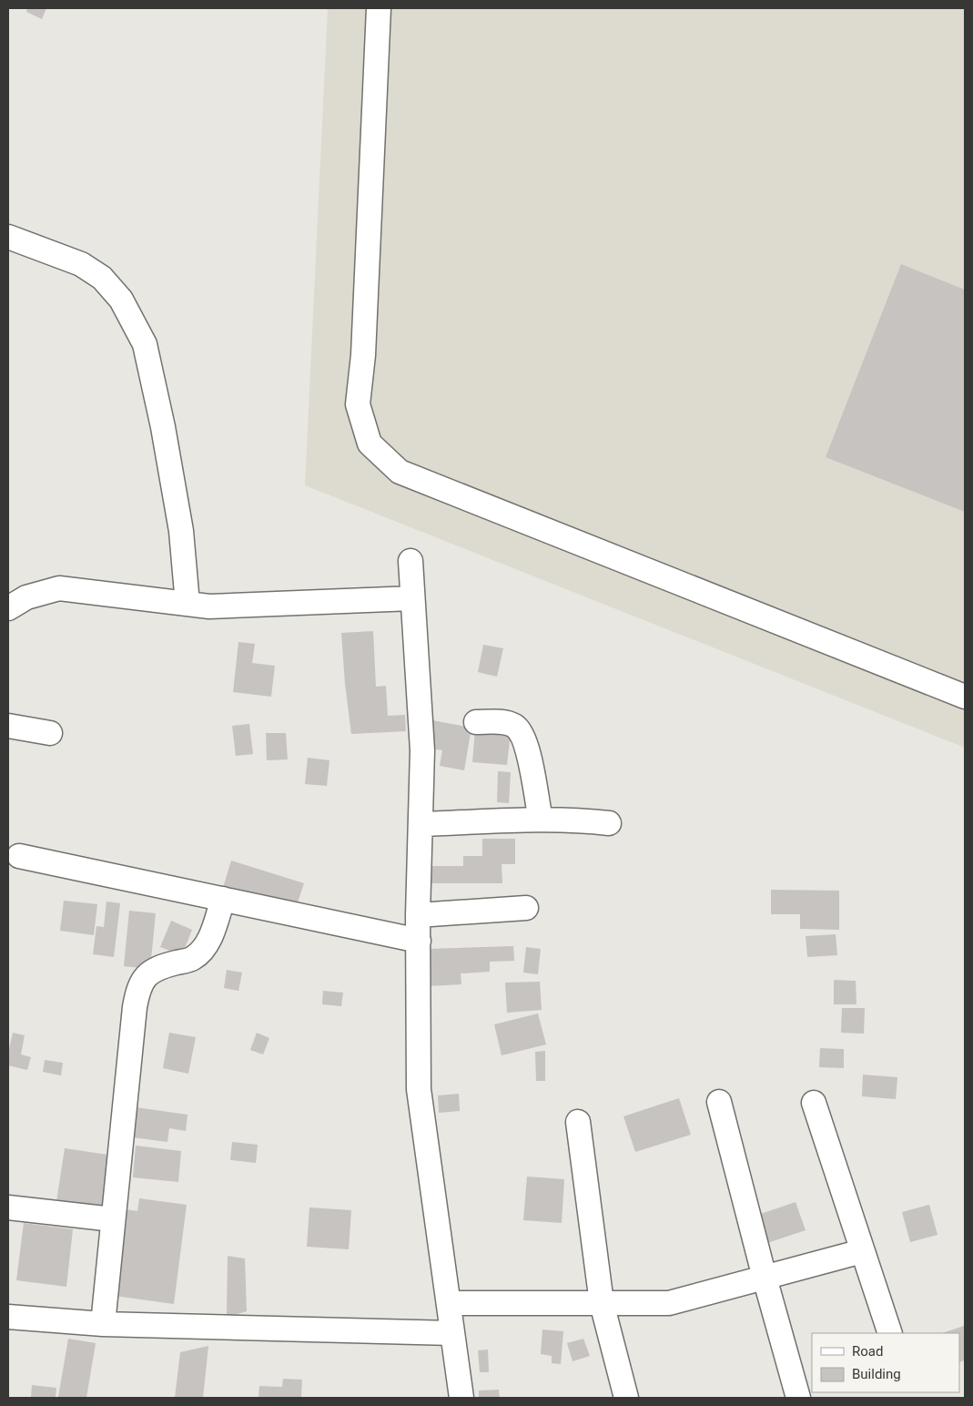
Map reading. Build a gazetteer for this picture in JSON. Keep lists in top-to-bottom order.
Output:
{
  "legend": ["Road", "Building"]
}
